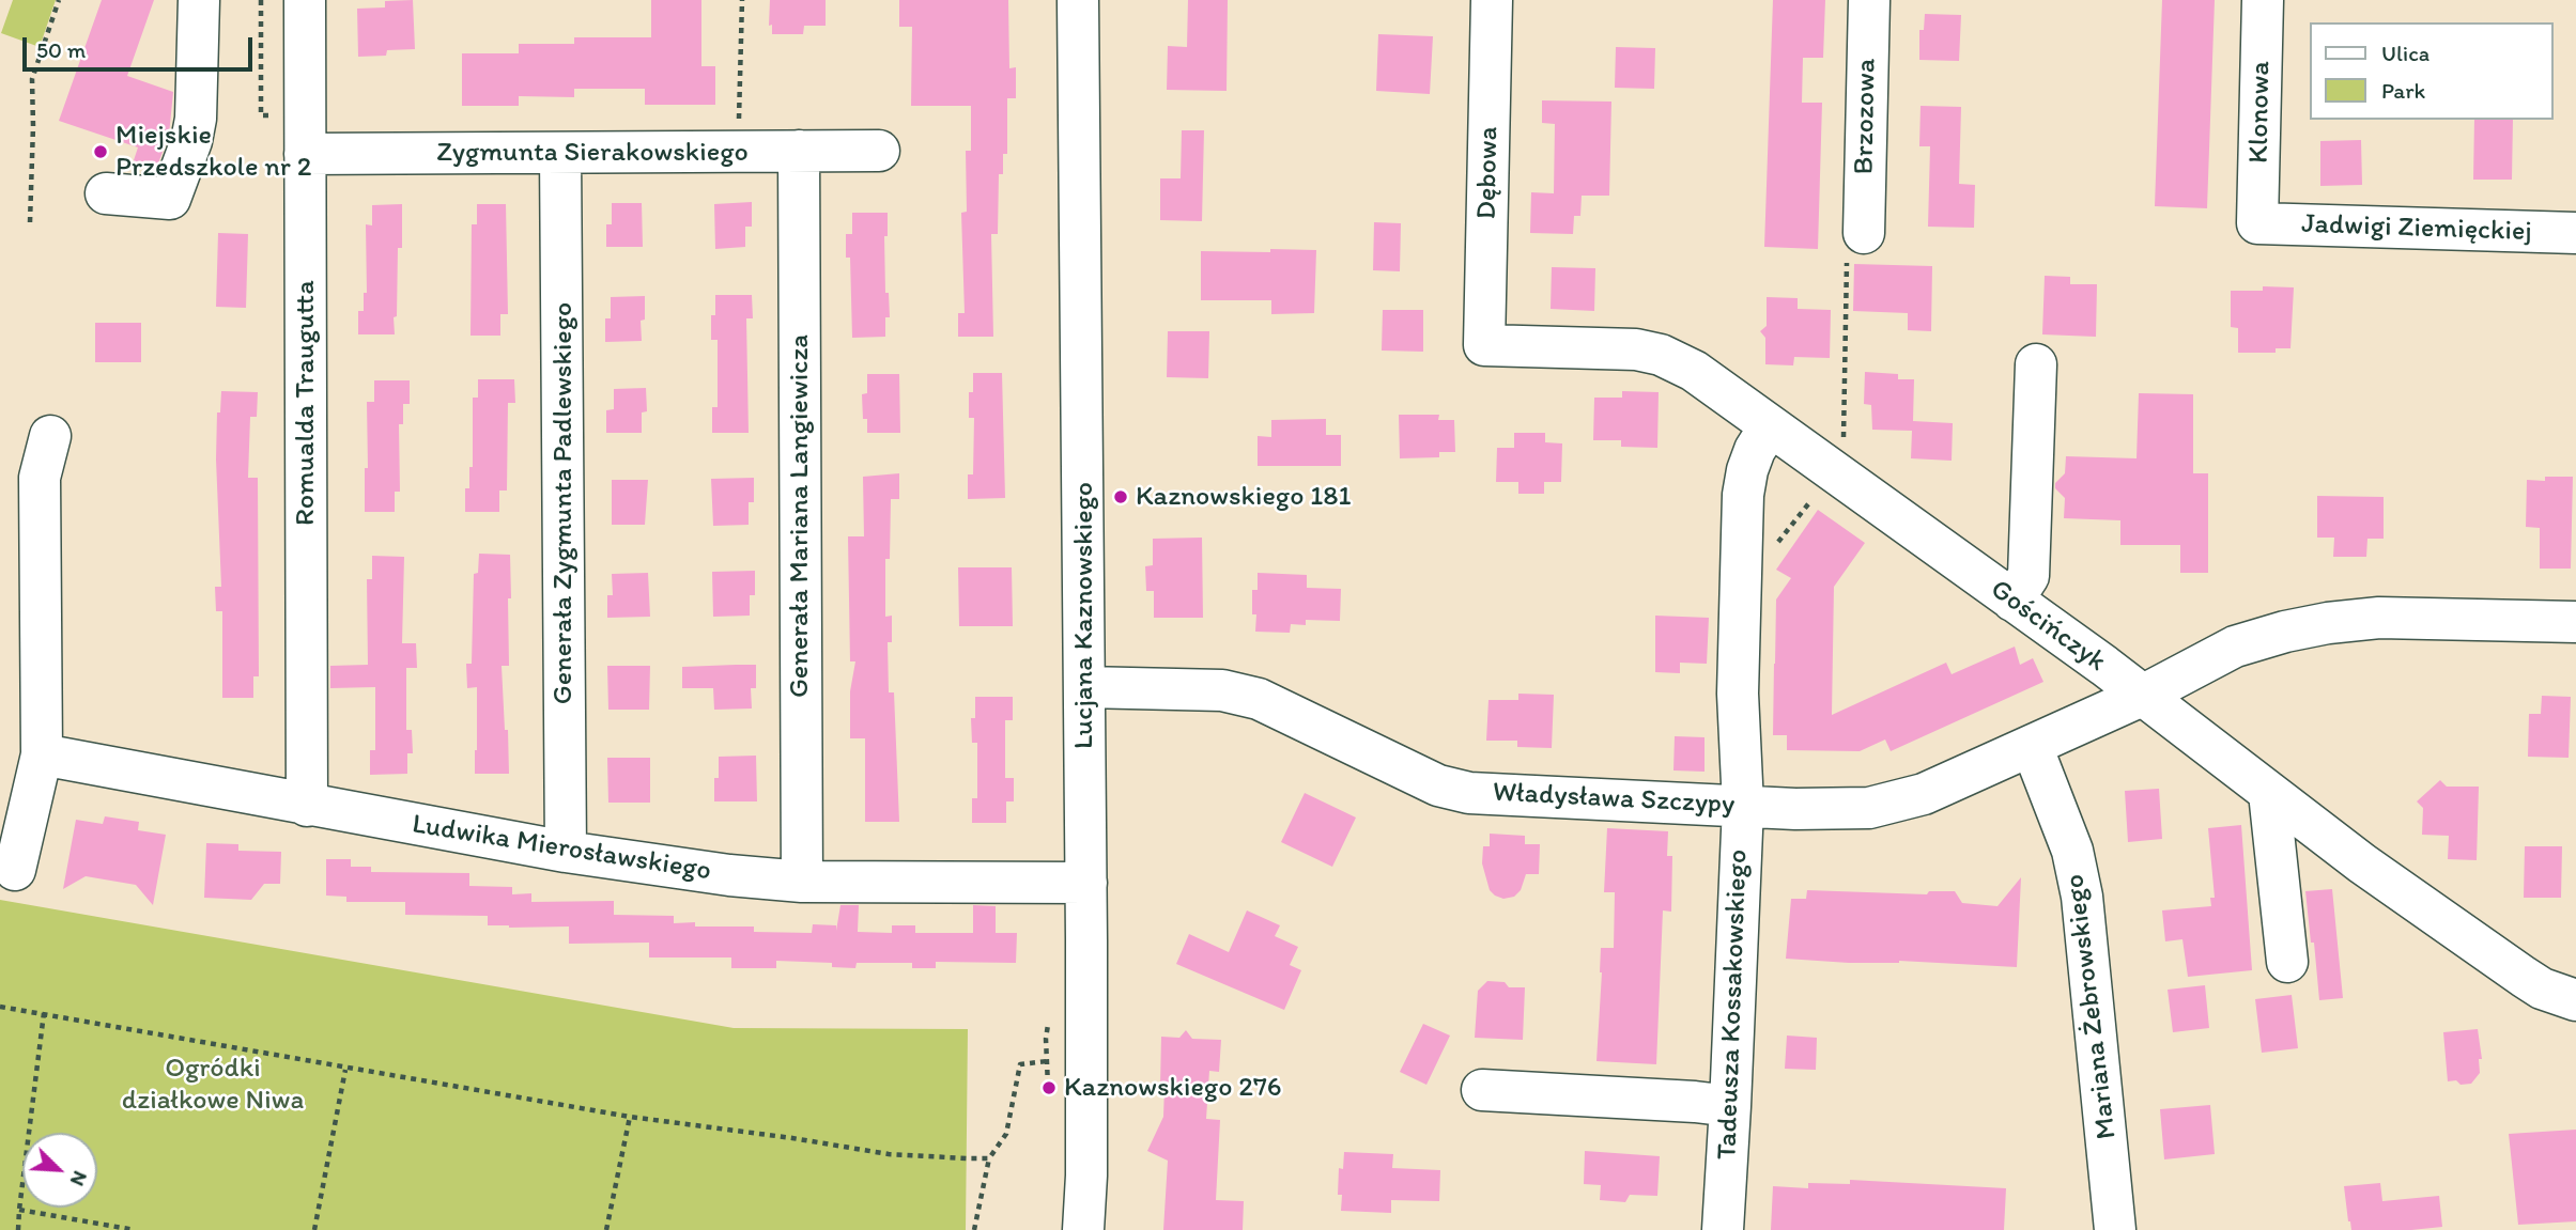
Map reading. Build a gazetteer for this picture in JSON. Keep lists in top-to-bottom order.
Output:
{
  "streets": {
    "street": [
      "Klonowa",
      "Brzozowa",
      "Zygmunta Sierakowskiego",
      "Dębowa",
      "Jadwigi Ziemięckiej",
      "Romualda Traugutta",
      "Generała Zygmunta Padlewskiego",
      "Generała Mariana Langiewicza",
      "Lucjana Kaznowskiego",
      "Gościńczyk",
      "Władysława Szczypy",
      "Ludwika Mierosławskiego",
      "Tadeusza Kossakowskiego",
      "Mariana Żebrowskiego"
    ]
  },
  "crossings": [
    ["Klonowa", "Jadwigi Ziemięckiej"],
    ["Zygmunta Sierakowskiego", "Romualda Traugutta"],
    ["Zygmunta Sierakowskiego", "Generała Zygmunta Padlewskiego"],
    ["Zygmunta Sierakowskiego", "Generała Mariana Langiewicza"],
    ["Dębowa", "Gościńczyk"],
    ["Romualda Traugutta", "Ludwika Mierosławskiego"],
    ["Generała Zygmunta Padlewskiego", "Ludwika Mierosławskiego"],
    ["Generała Mariana Langiewicza", "Ludwika Mierosławskiego"],
    ["Lucjana Kaznowskiego", "Władysława Szczypy"],
    ["Lucjana Kaznowskiego", "Ludwika Mierosławskiego"],
    ["Gościńczyk", "Władysława Szczypy"],
    ["Gościńczyk", "Tadeusza Kossakowskiego"],
    ["Władysława Szczypy", "Tadeusza Kossakowskiego"],
    ["Władysława Szczypy", "Mariana Żebrowskiego"]
  ],
  "parks": ["Ogródki działkowe Niwa"],
  "places": ["Miejskie Przedszkole nr 2", "Kaznowskiego 181", "Kaznowskiego 276"],
  "legend": ["Ulica", "Park"],
  "scale_bar": "50 m",
  "north": "bottom right"
}
